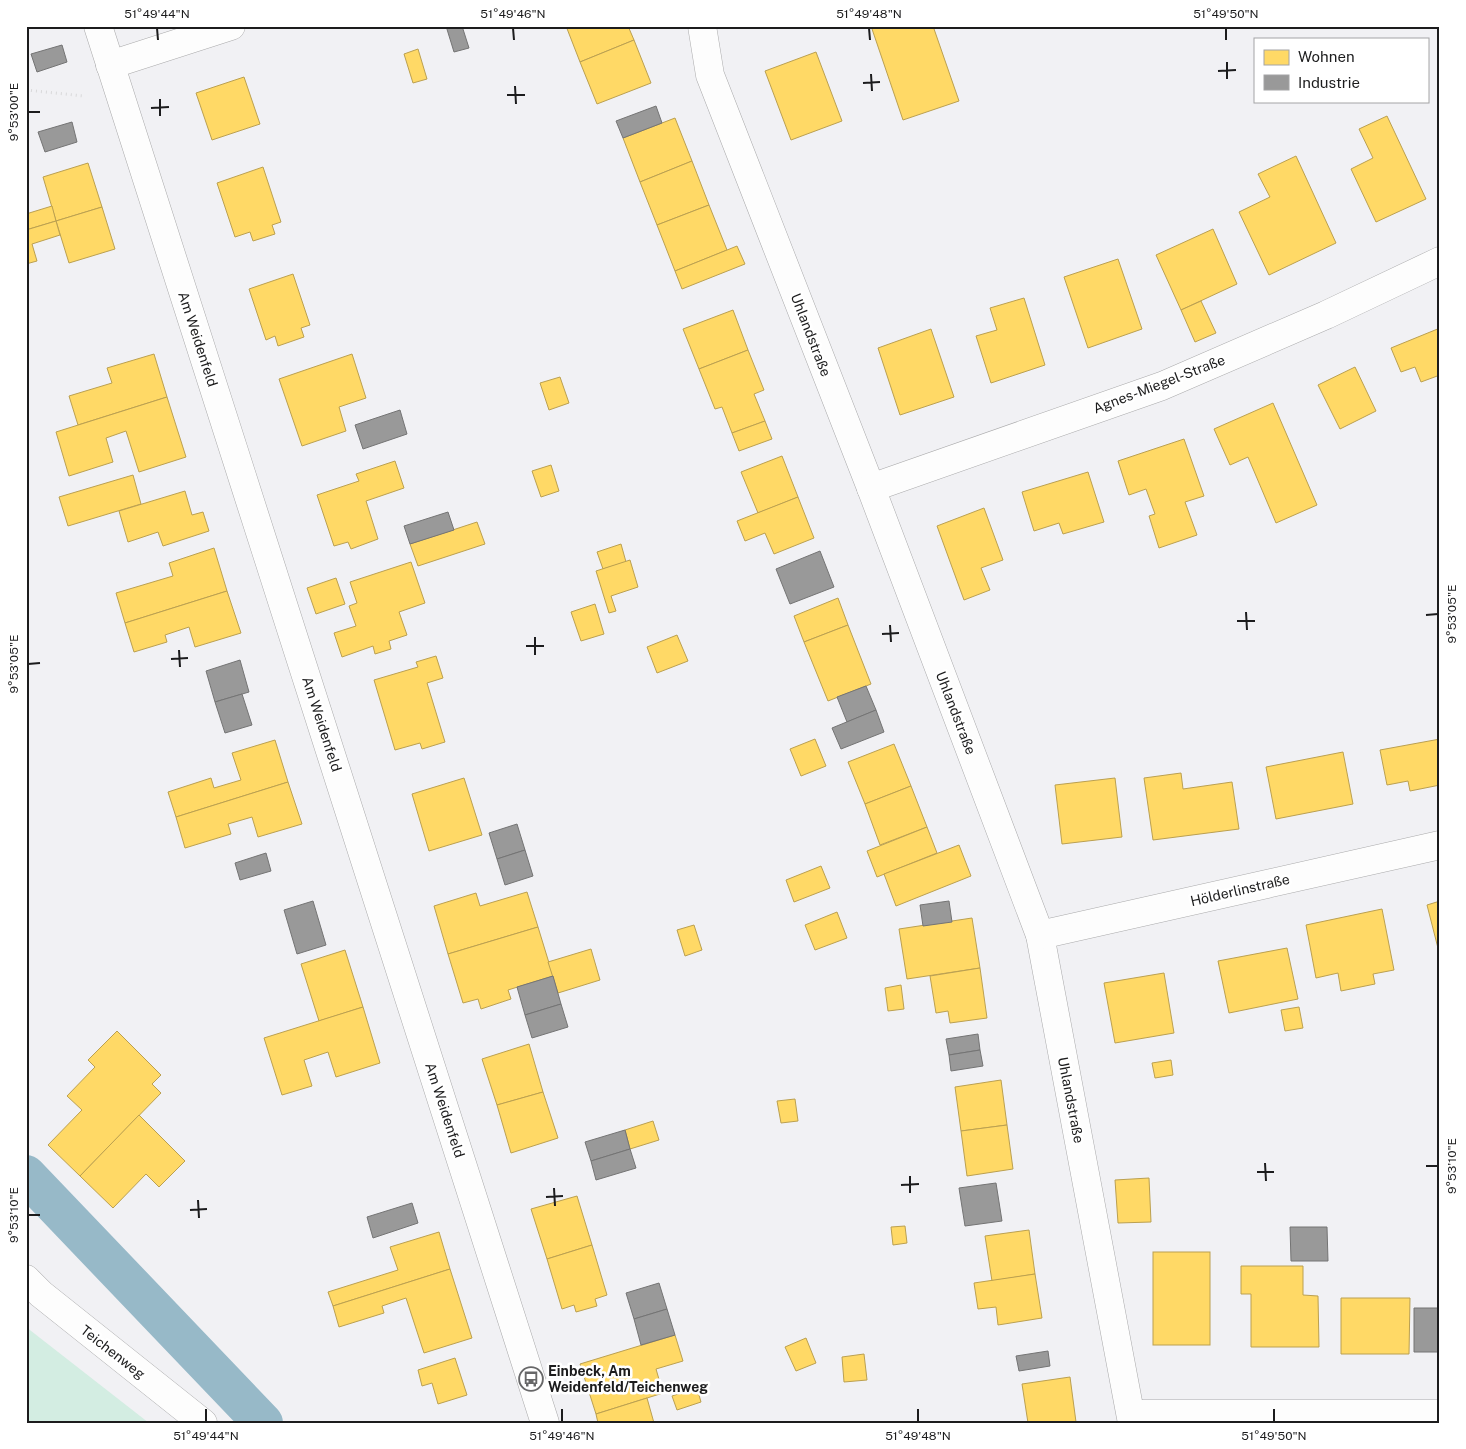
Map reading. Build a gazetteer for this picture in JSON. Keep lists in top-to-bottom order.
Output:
{
  "streets": {
    "street": [
      "Uhlandstraße",
      "Am Weidenfeld",
      "Agnes-Miegel-Straße",
      "Hölderlinstraße",
      "Teichenweg"
    ]
  },
  "crossings": [
    ["Uhlandstraße", "Agnes-Miegel-Straße"],
    ["Uhlandstraße", "Hölderlinstraße"]
  ],
  "places": {
    "bus stop": ["Einbeck, Am Weidenfeld/Teichenweg"]
  },
  "legend": ["Wohnen", "Industrie"],
  "coordinates": [
    "51°49'44\"N",
    "51°49'46\"N",
    "51°49'48\"N",
    "51°49'50\"N",
    "9°53'00\"E",
    "9°53'05\"E",
    "9°53'10\"E"
  ]
}
